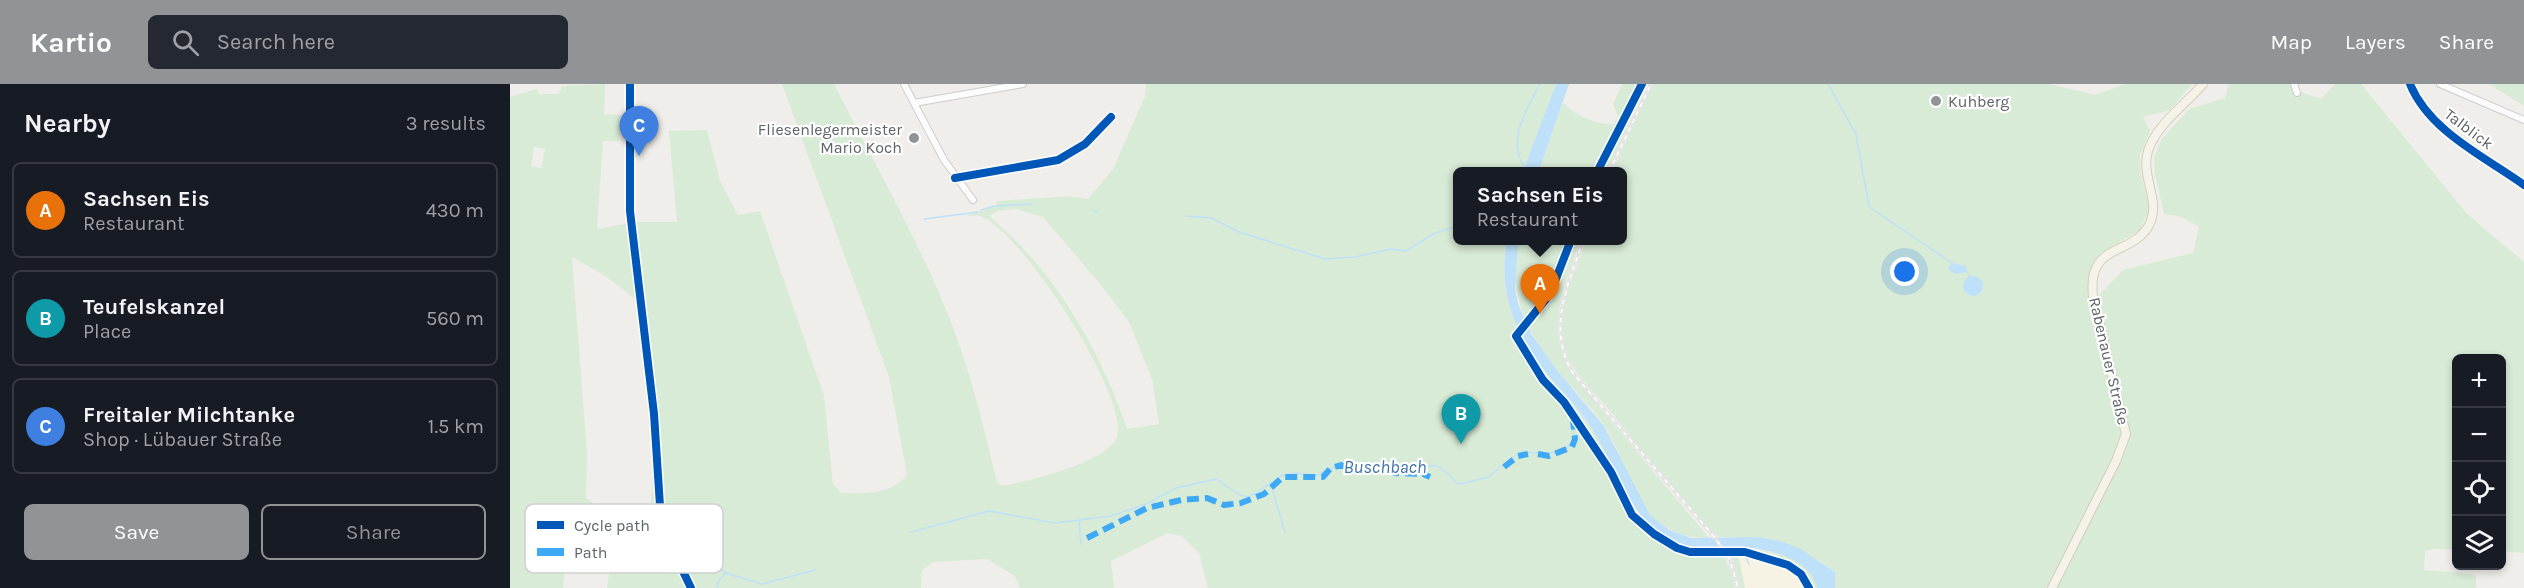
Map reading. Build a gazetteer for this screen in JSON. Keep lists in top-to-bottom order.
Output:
{
  "streets": {
    "main road": ["Rabenauer Straße"],
    "street": ["Talblick"]
  },
  "water": ["Buschbach"],
  "places": ["Kuhberg", "Fliesenlegermeister Mario Koch"],
  "legend": ["Cycle path", "Path"],
  "page": {
    "header": "Kartio",
    "search": "Search here",
    "nav": ["Map", "Layers", "Share"],
    "heading": ["Nearby", "3 results"],
    "pins": ["C", "A", "B"],
    "list": [
      {
        "mark": "A",
        "name": "Sachsen Eis",
        "note": "Restaurant",
        "value": "430 m"
      },
      {
        "mark": "B",
        "name": "Teufelskanzel",
        "note": "Place",
        "value": "560 m"
      },
      {
        "mark": "C",
        "name": "Freitaler Milchtanke",
        "note": "Shop · Lübauer Straße",
        "value": "1.5 km"
      }
    ],
    "popup": ["Sachsen Eis", "Restaurant"],
    "map_buttons": ["+", "−"],
    "buttons": ["Save", "Share"]
  }
}
